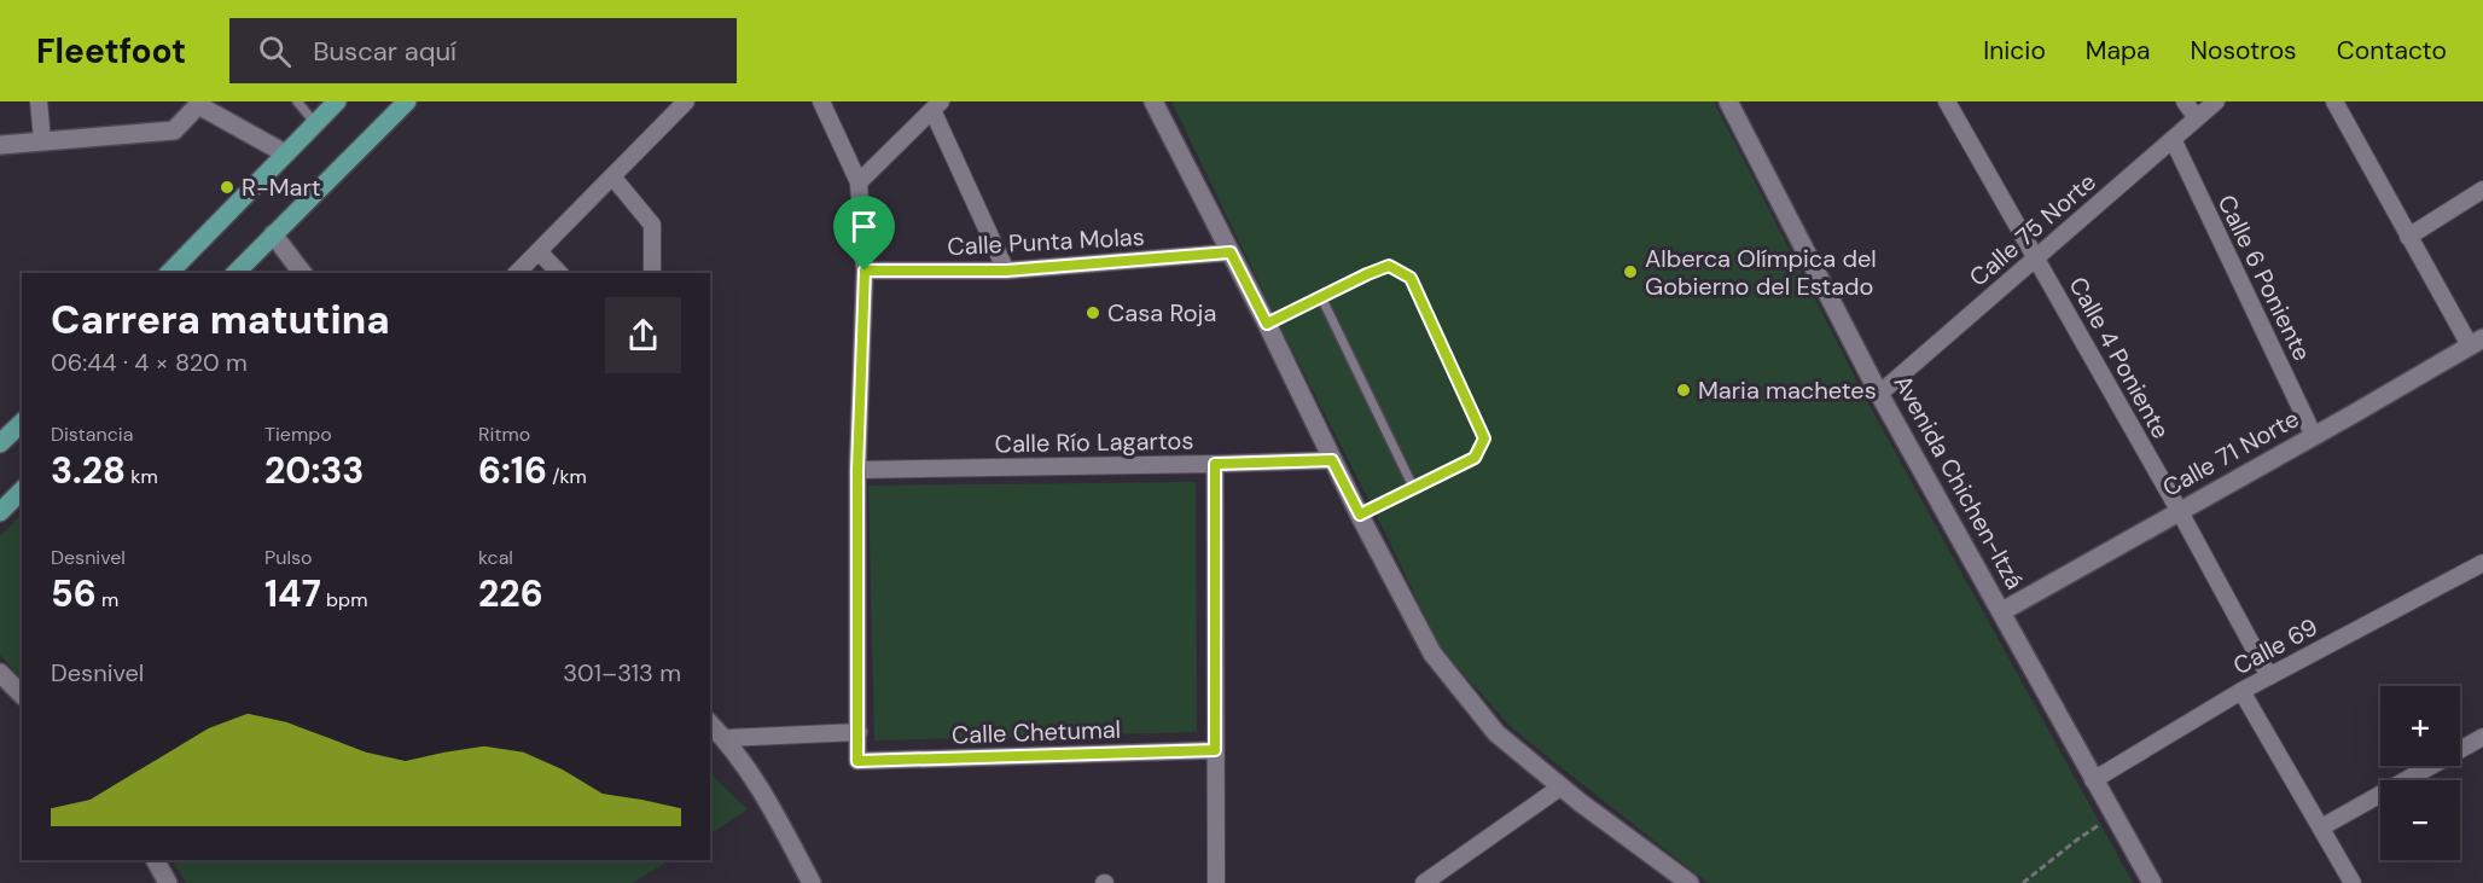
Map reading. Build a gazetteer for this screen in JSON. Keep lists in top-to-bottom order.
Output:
{
  "streets": {
    "main road": ["Calle 71 Norte", "Avenida Chichen-Itzá"],
    "street": [
      "Calle 75 Norte",
      "Calle Punta Molas",
      "Calle 6 Poniente",
      "Calle 4 Poniente",
      "Calle Río Lagartos",
      "Calle 69",
      "Calle Chetumal"
    ]
  },
  "crossings": [
    ["Calle 75 Norte", "Calle 6 Poniente"],
    ["Calle 75 Norte", "Calle 4 Poniente"],
    ["Calle 75 Norte", "Avenida Chichen-Itzá"],
    ["Calle 6 Poniente", "Calle 71 Norte"],
    ["Calle 4 Poniente", "Calle 71 Norte"],
    ["Calle 4 Poniente", "Calle 69"],
    ["Calle 71 Norte", "Avenida Chichen-Itzá"],
    ["Avenida Chichen-Itzá", "Calle 69"]
  ],
  "places": [
    "R-Mart",
    "Alberca Olímpica del Gobierno del Estado",
    "Casa Roja",
    "Maria machetes"
  ],
  "page": {
    "header": "Fleetfoot",
    "search": "Buscar aquí",
    "nav": [
      "Inicio",
      "Mapa",
      "Nosotros",
      "Contacto"
    ],
    "heading": ["Carrera matutina", "06:44 · 4 × 820 m"],
    "stats": [
      ["Distancia", "3.28 km"],
      ["Tiempo", "20:33"],
      ["Ritmo", "6:16 /km"],
      ["Desnivel", "56 m"],
      ["Pulso", "147 bpm"],
      ["kcal", "226"]
    ],
    "chart": ["Desnivel", "301–313 m"],
    "map_buttons": ["+", "−"]
  }
}
